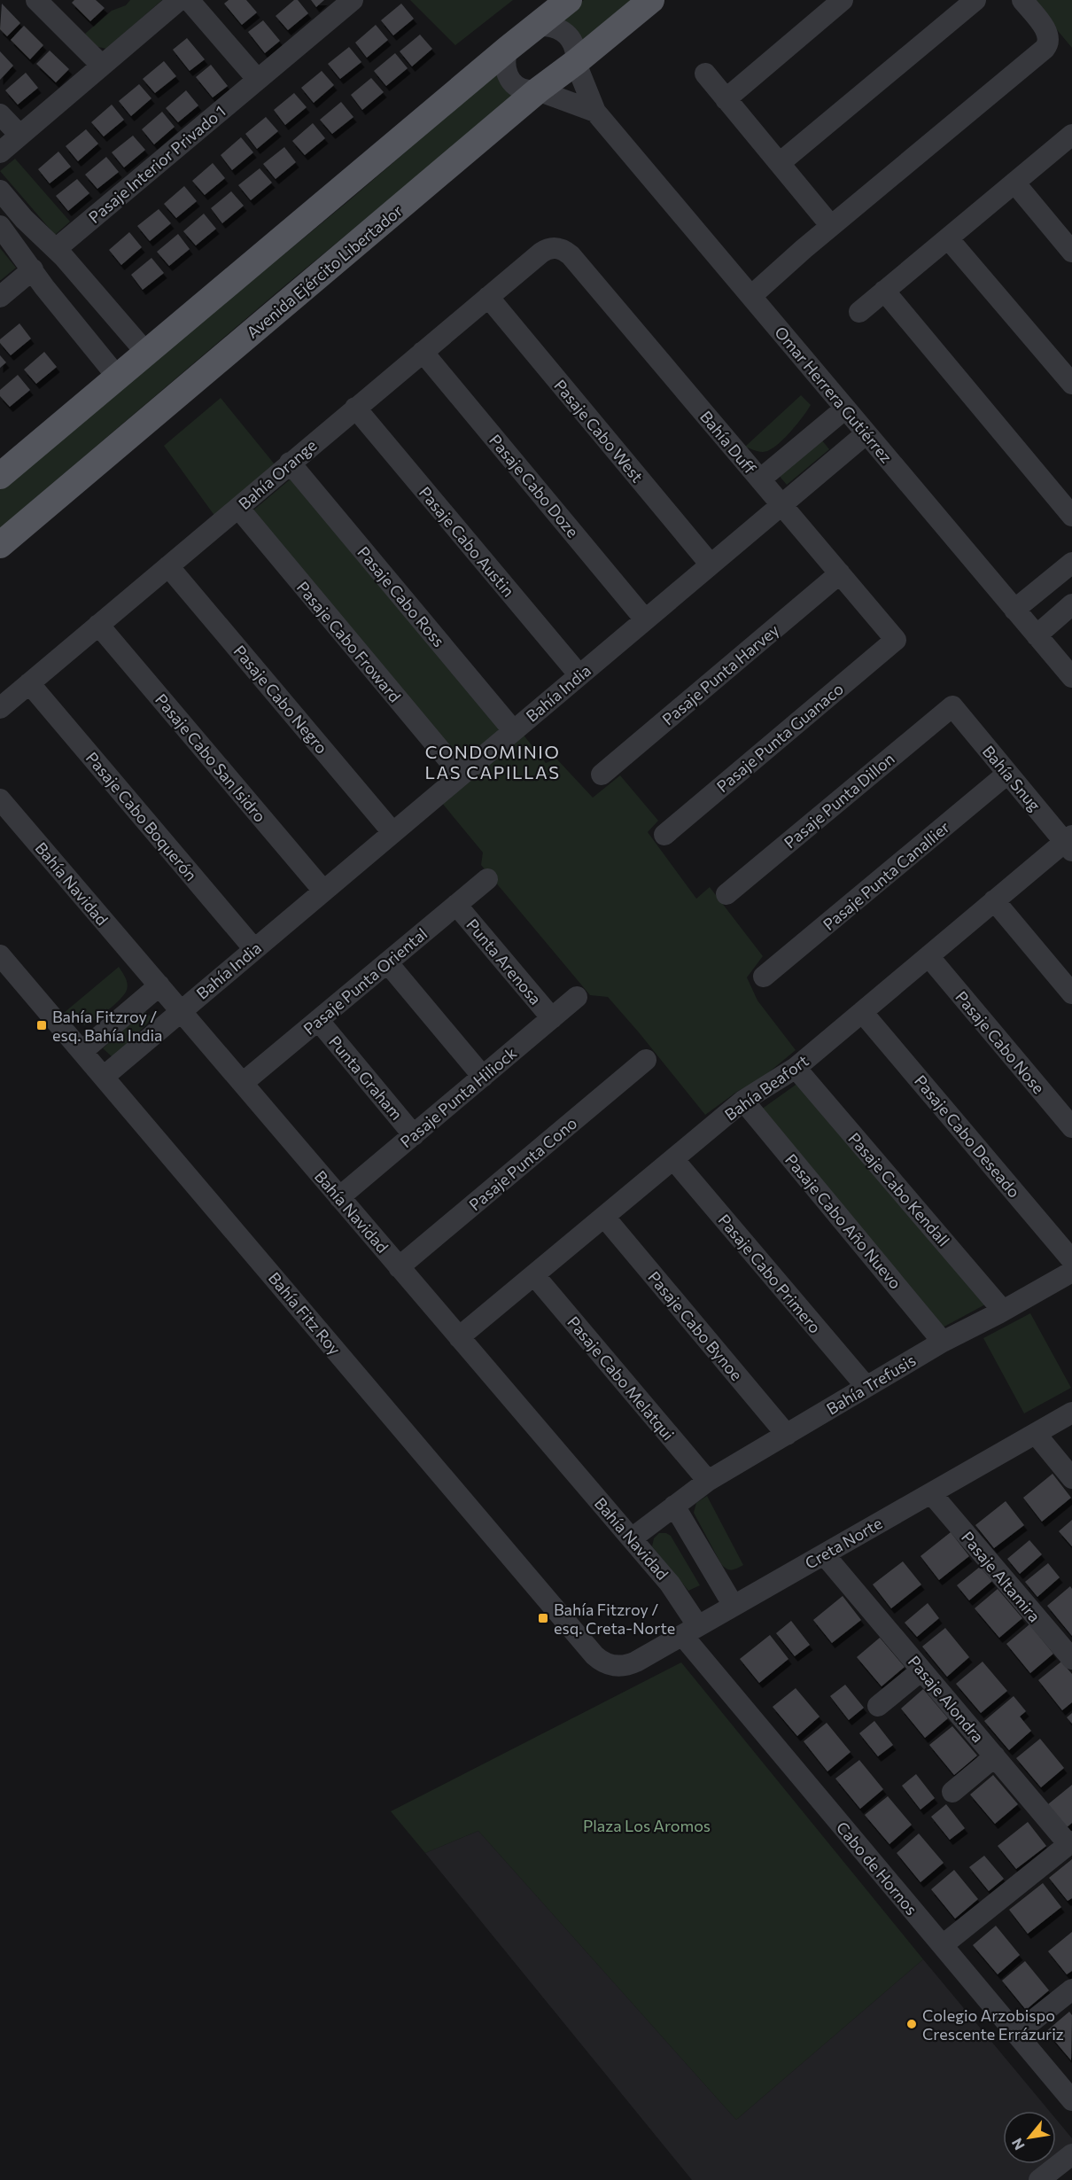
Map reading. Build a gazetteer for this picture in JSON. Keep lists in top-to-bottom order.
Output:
{
  "streets": {
    "main road": ["Avenida Ejército Libertador"],
    "street": [
      "Pasaje Interior Privado 1",
      "Omar Herrera Gutiérrez",
      "Pasaje Cabo West",
      "Bahía Duff",
      "Bahía Orange",
      "Pasaje Cabo Doze",
      "Pasaje Cabo Austin",
      "Pasaje Cabo Ross",
      "Pasaje Cabo Froward",
      "Pasaje Punta Harvey",
      "Bahía India",
      "Pasaje Cabo Negro",
      "Pasaje Punta Guanaco",
      "Pasaje Cabo San Isidro",
      "Bahía Snug",
      "Pasaje Punta Dillon",
      "Pasaje Cabo Boquerón",
      "Pasaje Punta Canallier",
      "Bahía Navidad",
      "Punta Arenosa",
      "Pasaje Punta Oriental",
      "Pasaje Cabo Nose",
      "Punta Graham",
      "Bahía Beafort",
      "Pasaje Punta Hiliock",
      "Pasaje Cabo Deseado",
      "Pasaje Punta Cono",
      "Pasaje Cabo Kendall",
      "Pasaje Cabo Año Nuevo",
      "Pasaje Cabo Primero",
      "Bahía Fitz Roy",
      "Pasaje Cabo Bynoe",
      "Pasaje Cabo Melatqui",
      "Bahía Trefusis",
      "Creta Norte",
      "Pasaje Altamira",
      "Pasaje Alondra",
      "Cabo de Hornos"
    ]
  },
  "crossings": [
    ["Avenida Ejército Libertador", "Omar Herrera Gutiérrez"],
    ["Omar Herrera Gutiérrez", "Bahía India"],
    ["Pasaje Cabo West", "Bahía Orange"],
    ["Pasaje Cabo West", "Bahía India"],
    ["Bahía Duff", "Bahía Orange"],
    ["Bahía Duff", "Pasaje Punta Harvey"],
    ["Bahía Duff", "Bahía India"],
    ["Bahía Duff", "Pasaje Punta Guanaco"],
    ["Bahía Orange", "Pasaje Cabo Doze"],
    ["Bahía Orange", "Pasaje Cabo Austin"],
    ["Bahía Orange", "Pasaje Cabo Ross"],
    ["Bahía Orange", "Pasaje Cabo Froward"],
    ["Bahía Orange", "Pasaje Cabo Negro"],
    ["Bahía Orange", "Pasaje Cabo San Isidro"],
    ["Bahía Orange", "Pasaje Cabo Boquerón"],
    ["Pasaje Cabo Doze", "Bahía India"],
    ["Pasaje Cabo Austin", "Bahía India"],
    ["Pasaje Cabo Ross", "Bahía India"],
    ["Pasaje Cabo Froward", "Bahía India"],
    ["Bahía India", "Pasaje Cabo Negro"],
    ["Bahía India", "Pasaje Cabo San Isidro"],
    ["Bahía India", "Pasaje Cabo Boquerón"],
    ["Bahía India", "Bahía Navidad"],
    ["Bahía India", "Bahía Fitz Roy"],
    ["Bahía Snug", "Pasaje Punta Dillon"],
    ["Bahía Snug", "Pasaje Punta Canallier"],
    ["Bahía Snug", "Bahía Beafort"],
    ["Bahía Navidad", "Pasaje Punta Oriental"],
    ["Bahía Navidad", "Bahía Beafort"],
    ["Bahía Navidad", "Pasaje Punta Hiliock"],
    ["Bahía Navidad", "Pasaje Punta Cono"],
    ["Bahía Navidad", "Bahía Trefusis"],
    ["Bahía Navidad", "Creta Norte"],
    ["Bahía Navidad", "Cabo de Hornos"],
    ["Punta Arenosa", "Pasaje Punta Oriental"],
    ["Punta Arenosa", "Pasaje Punta Hiliock"],
    ["Pasaje Punta Oriental", "Punta Graham"],
    ["Pasaje Cabo Nose", "Bahía Beafort"],
    ["Punta Graham", "Pasaje Punta Hiliock"],
    ["Bahía Beafort", "Pasaje Cabo Deseado"],
    ["Bahía Beafort", "Pasaje Cabo Kendall"],
    ["Bahía Beafort", "Pasaje Cabo Año Nuevo"],
    ["Bahía Beafort", "Pasaje Cabo Primero"],
    ["Bahía Beafort", "Pasaje Cabo Bynoe"],
    ["Bahía Beafort", "Pasaje Cabo Melatqui"],
    ["Pasaje Cabo Kendall", "Bahía Trefusis"],
    ["Pasaje Cabo Año Nuevo", "Bahía Trefusis"],
    ["Pasaje Cabo Primero", "Bahía Trefusis"],
    ["Bahía Fitz Roy", "Creta Norte"],
    ["Pasaje Cabo Bynoe", "Bahía Trefusis"],
    ["Pasaje Cabo Melatqui", "Bahía Trefusis"],
    ["Creta Norte", "Pasaje Altamira"],
    ["Creta Norte", "Pasaje Alondra"],
    ["Creta Norte", "Cabo de Hornos"]
  ],
  "districts": ["CONDOMINIO LAS CAPILLAS"],
  "parks": ["Plaza Los Aromos"],
  "places": {
    "transit": ["Bahía Fitzroy / esq. Bahía India", "Bahía Fitzroy / esq. Creta-Norte"],
    "other": ["Colegio Arzobispo Crescente Errázuriz"]
  },
  "north": "bottom left"
}
